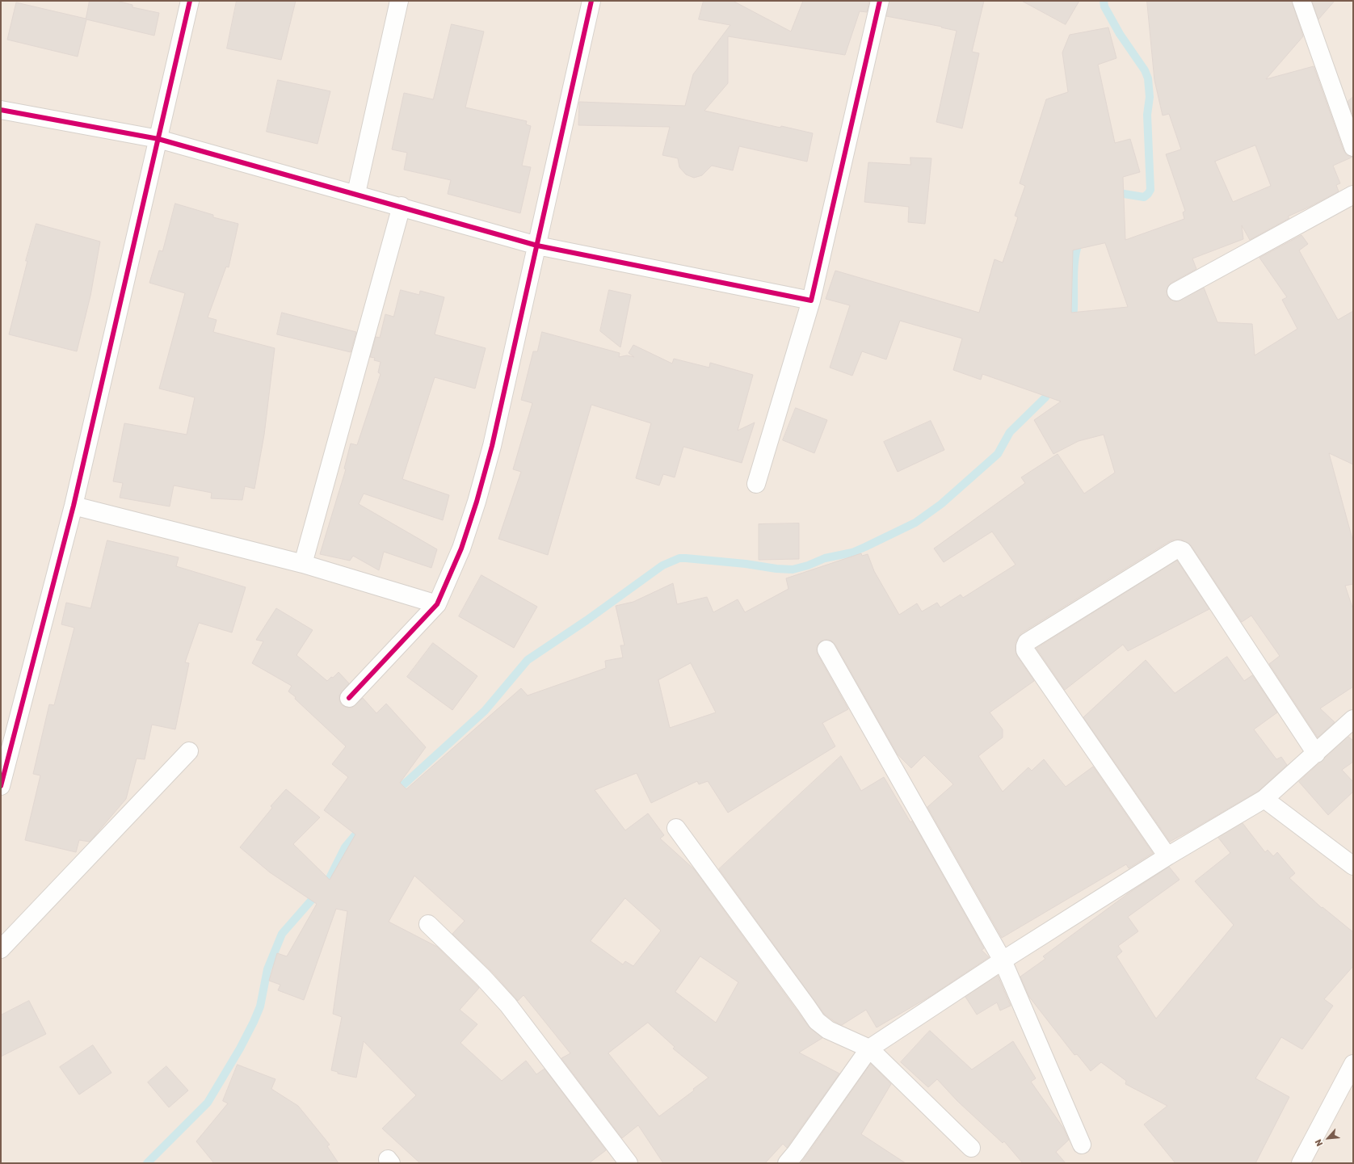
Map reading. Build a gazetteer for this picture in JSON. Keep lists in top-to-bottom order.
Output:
{
  "north": "bottom left"
}
